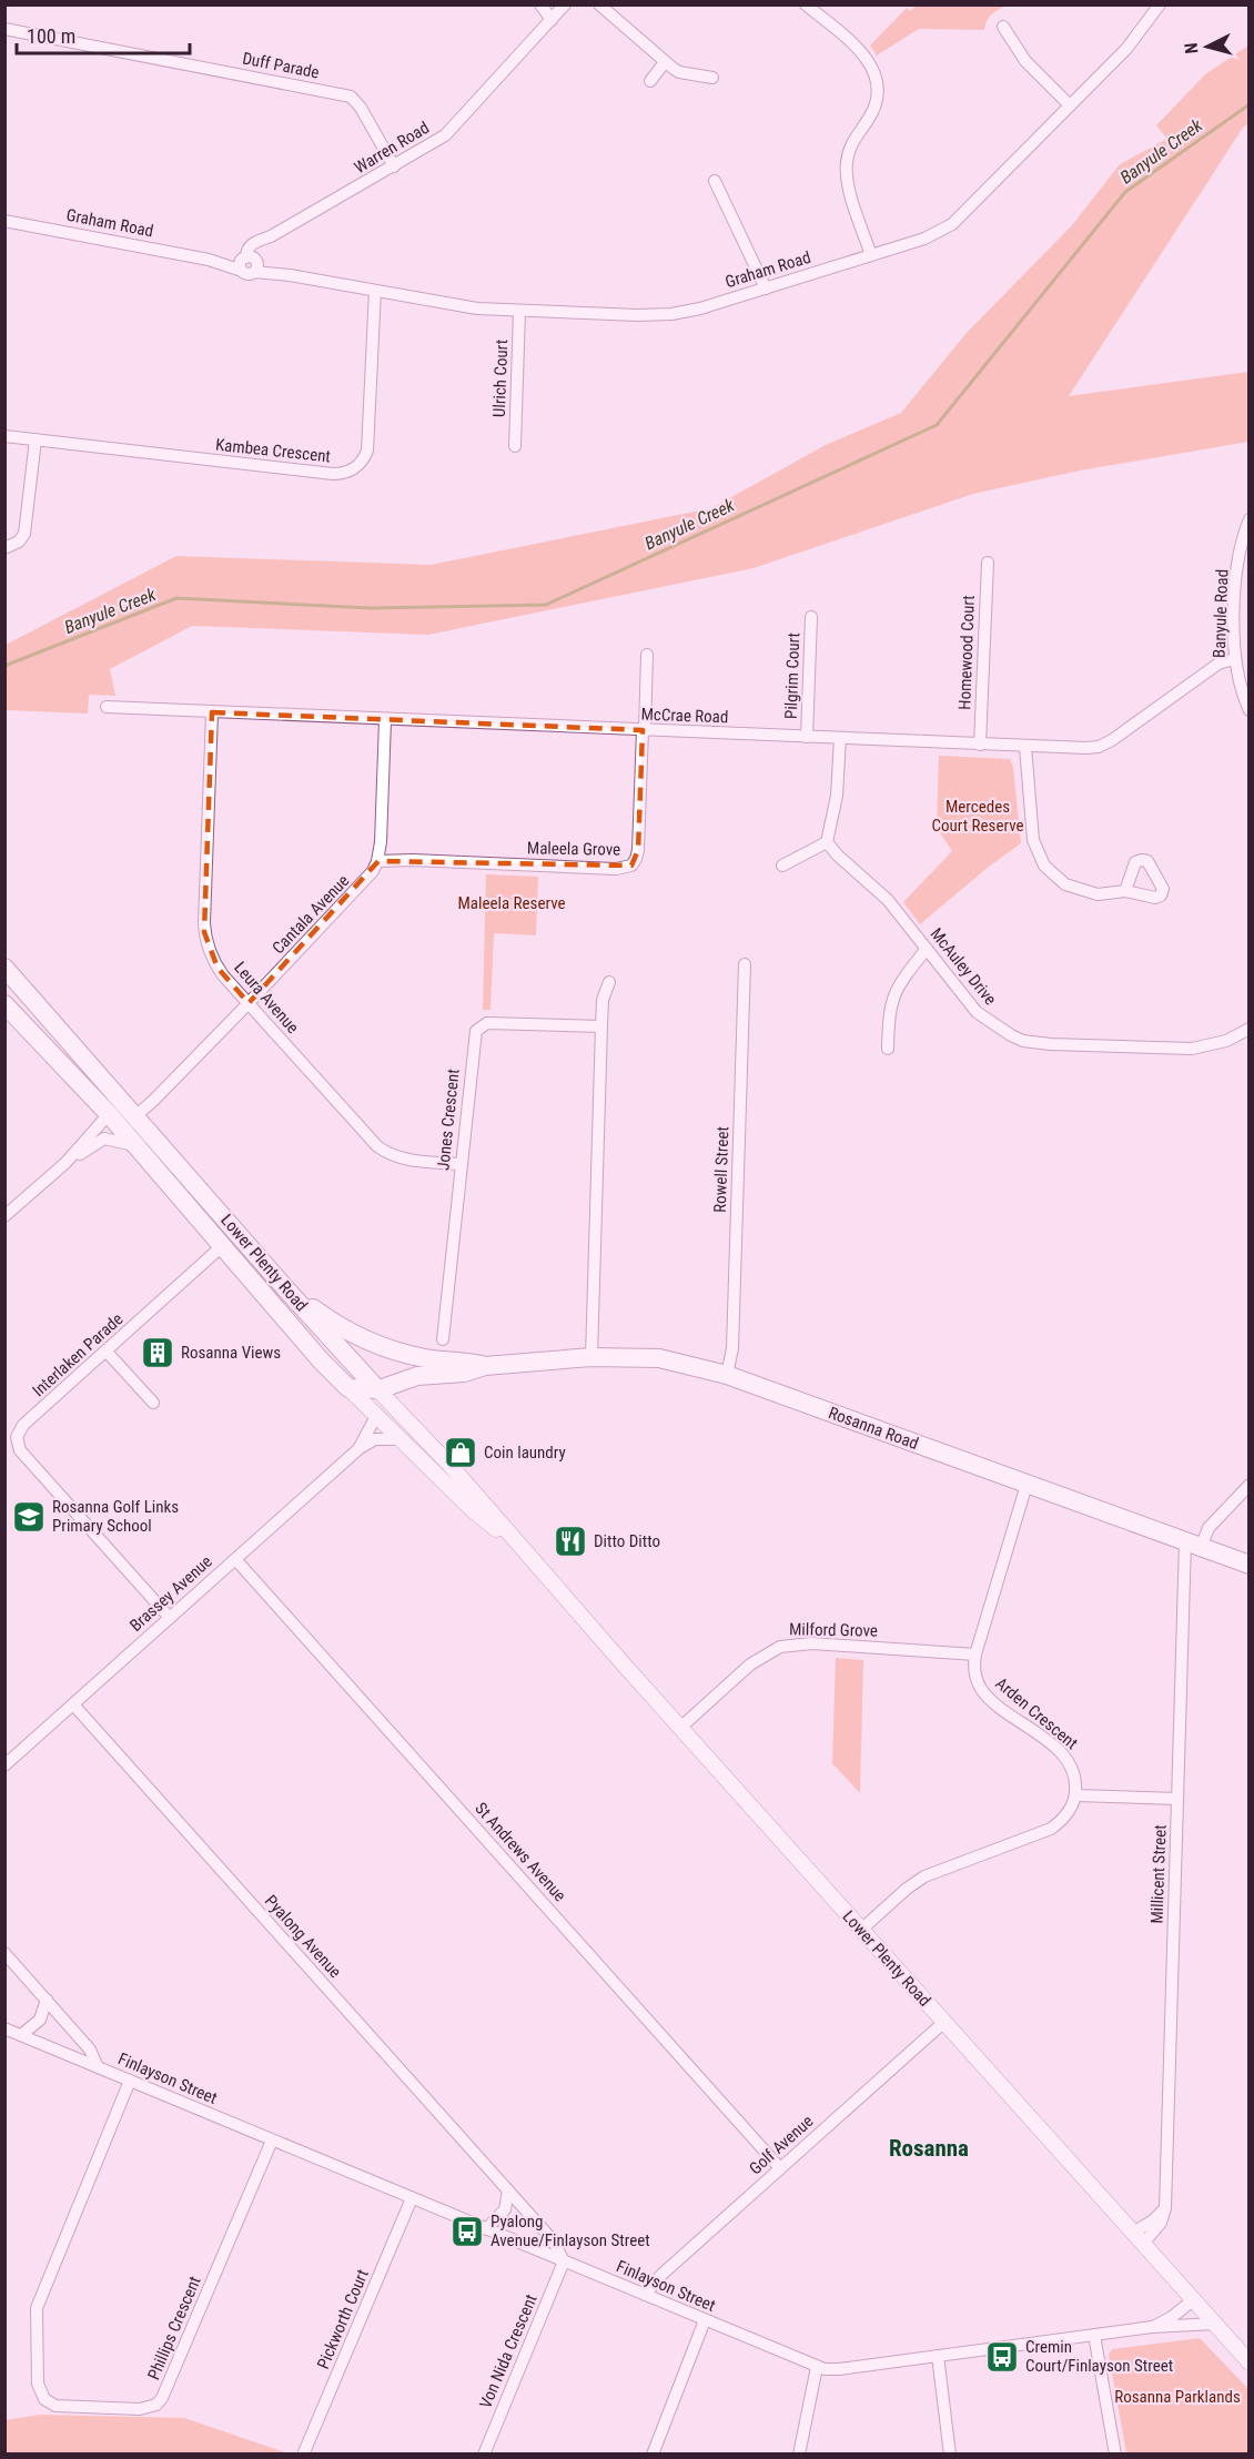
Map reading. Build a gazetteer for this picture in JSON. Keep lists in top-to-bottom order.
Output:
{
  "streets": {
    "highway": ["Lower Plenty Road", "Rosanna Road"],
    "street": [
      "Duff Parade",
      "Warren Road",
      "Graham Road",
      "Ulrich Court",
      "Kambea Crescent",
      "Banyule Road",
      "Homewood Court",
      "Pilgrim Court",
      "McCrae Road",
      "Maleela Grove",
      "Cantala Avenue",
      "McAuley Drive",
      "Leura Avenue",
      "Jones Crescent",
      "Rowell Street",
      "Interlaken Parade",
      "Brassey Avenue",
      "Milford Grove",
      "Arden Crescent",
      "St Andrews Avenue",
      "Millicent Street",
      "Pyalong Avenue",
      "Finlayson Street",
      "Golf Avenue",
      "Pickworth Court",
      "Phillips Crescent",
      "Von Nida Crescent"
    ]
  },
  "crossings": [
    ["Duff Parade", "Warren Road"],
    ["Warren Road", "Graham Road"],
    ["Graham Road", "Ulrich Court"],
    ["Graham Road", "Kambea Crescent"],
    ["Banyule Road", "McCrae Road"],
    ["Homewood Court", "McCrae Road"],
    ["Pilgrim Court", "McCrae Road"],
    ["McCrae Road", "Maleela Grove"],
    ["McCrae Road", "Leura Avenue"],
    ["Maleela Grove", "Cantala Avenue"],
    ["Cantala Avenue", "Leura Avenue"],
    ["Cantala Avenue", "Lower Plenty Road"],
    ["Leura Avenue", "Jones Crescent"],
    ["Rowell Street", "Rosanna Road"],
    ["Lower Plenty Road", "Interlaken Parade"],
    ["Lower Plenty Road", "Rosanna Road"],
    ["Lower Plenty Road", "Brassey Avenue"],
    ["Lower Plenty Road", "Milford Grove"],
    ["Lower Plenty Road", "Millicent Street"],
    ["Lower Plenty Road", "Finlayson Street"],
    ["Lower Plenty Road", "Golf Avenue"],
    ["Interlaken Parade", "Brassey Avenue"],
    ["Rosanna Road", "Arden Crescent"],
    ["Rosanna Road", "Millicent Street"],
    ["Brassey Avenue", "St Andrews Avenue"],
    ["Brassey Avenue", "Pyalong Avenue"],
    ["Milford Grove", "Arden Crescent"],
    ["St Andrews Avenue", "Golf Avenue"],
    ["Pyalong Avenue", "Finlayson Street"],
    ["Pyalong Avenue", "Von Nida Crescent"],
    ["Finlayson Street", "Golf Avenue"],
    ["Finlayson Street", "Pickworth Court"],
    ["Finlayson Street", "Phillips Crescent"],
    ["Finlayson Street", "Von Nida Crescent"]
  ],
  "districts": ["Rosanna"],
  "water": ["Banyule Creek"],
  "parks": ["Mercedes Court Reserve", "Maleela Reserve", "Rosanna Parklands"],
  "places": {
    "building": ["Rosanna Views"],
    "shop": ["Coin laundry"],
    "school or university": ["Rosanna Golf Links Primary School"],
    "restaurant": ["Ditto Ditto"],
    "bus stop": ["Pyalong Avenue/Finlayson Street", "Cremin Court/Finlayson Street"]
  },
  "scale_bar": "100 m",
  "north": "left"
}
